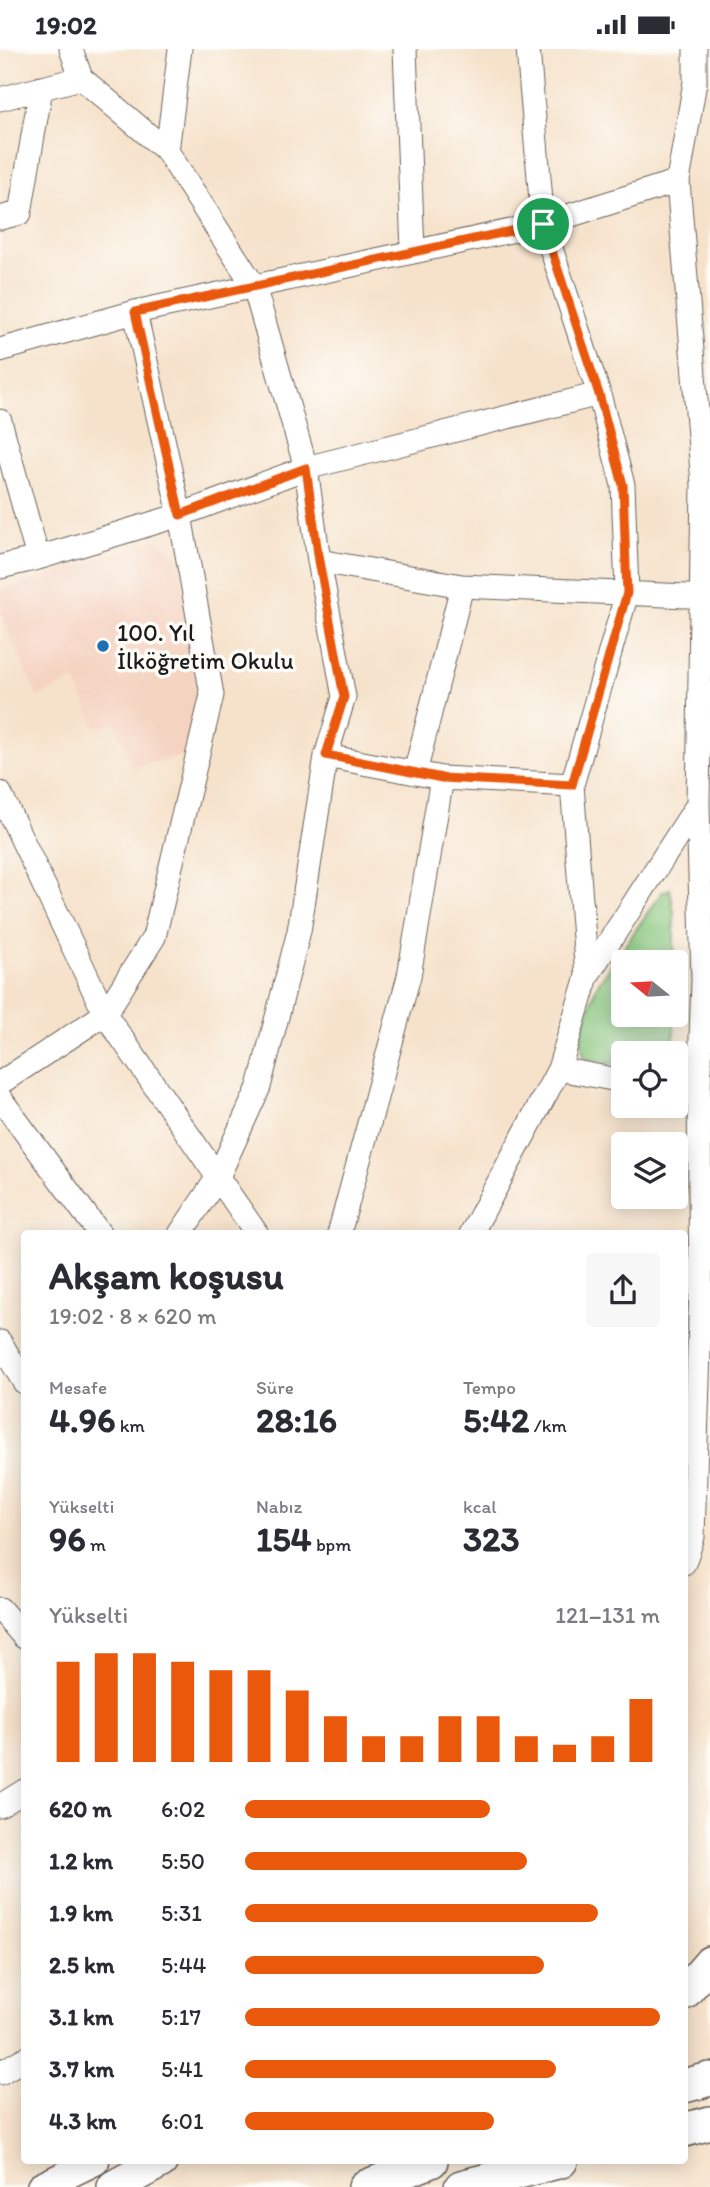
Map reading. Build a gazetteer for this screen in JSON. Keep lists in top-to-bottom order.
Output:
{
  "places": ["100. Yıl İlköğretim Okulu"],
  "north": "left",
  "page": {
    "status": "19:02",
    "heading": ["Akşam koşusu", "19:02 · 8 × 620 m"],
    "stats": [
      ["Mesafe", "4.96 km"],
      ["Süre", "28:16"],
      ["Tempo", "5:42 /km"],
      ["Yükselti", "96 m"],
      ["Nabız", "154 bpm"],
      ["kcal", "323"]
    ],
    "chart": ["Yükselti", "121–131 m"],
    "list": [
      {
        "name": "620 m",
        "note": "6:02"
      },
      {
        "name": "1.2 km",
        "note": "5:50"
      },
      {
        "name": "1.9 km",
        "note": "5:31"
      },
      {
        "name": "2.5 km",
        "note": "5:44"
      },
      {
        "name": "3.1 km",
        "note": "5:17"
      },
      {
        "name": "3.7 km",
        "note": "5:41"
      },
      {
        "name": "4.3 km",
        "note": "6:01"
      }
    ]
  }
}
